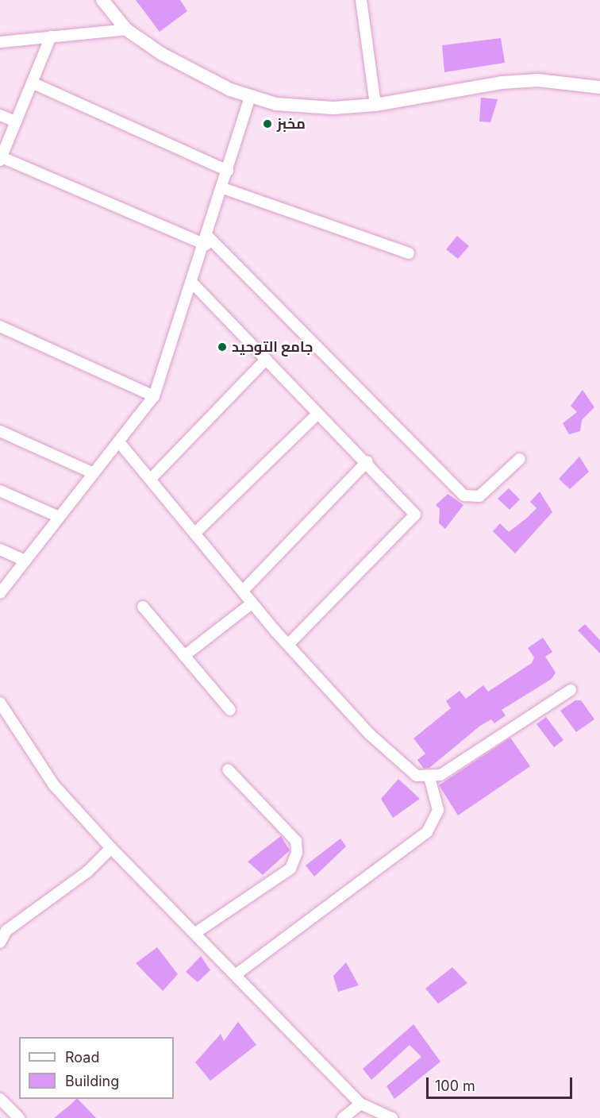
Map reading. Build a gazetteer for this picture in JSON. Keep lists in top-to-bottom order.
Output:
{
  "places": ["مخبز", "جامع التوحيد"],
  "legend": ["Road", "Building"],
  "scale_bar": "100 m"
}
